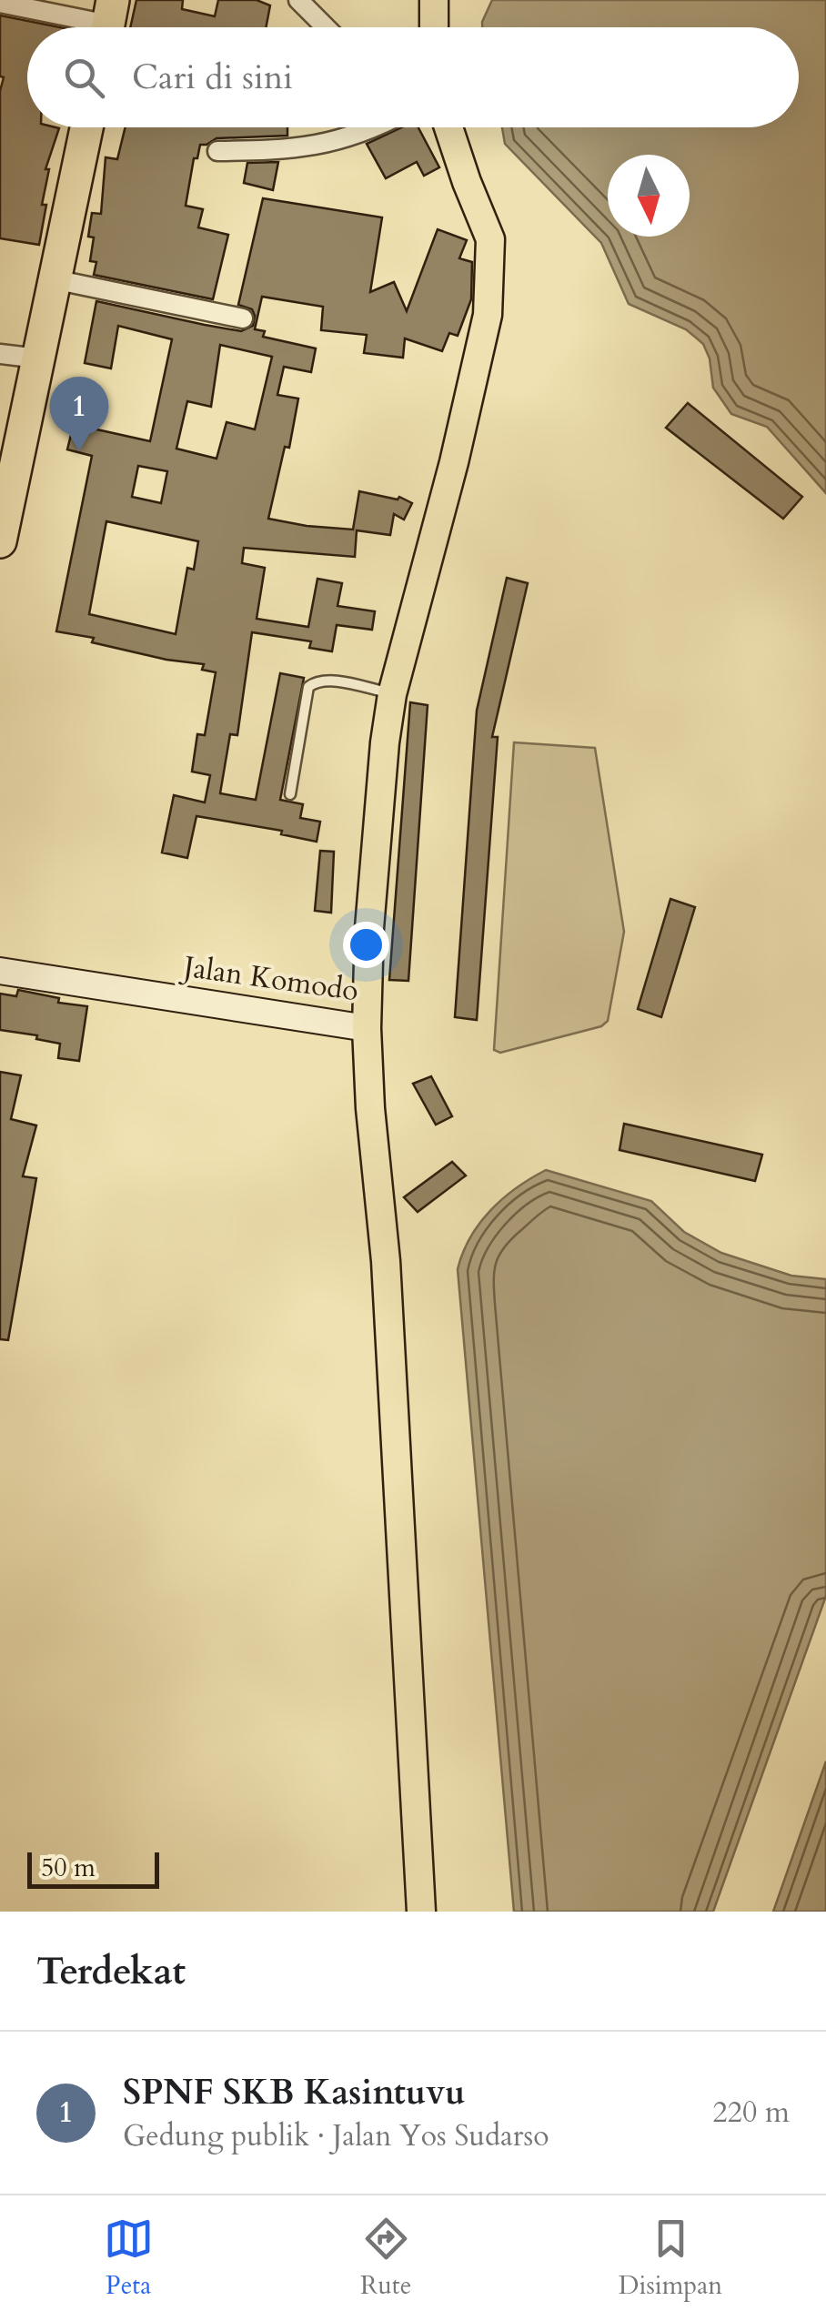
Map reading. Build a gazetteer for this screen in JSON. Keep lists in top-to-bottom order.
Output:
{
  "streets": {
    "main road": ["Jalan Komodo"]
  },
  "scale_bar": "50 m",
  "north": "bottom",
  "page": {
    "search": "Cari di sini",
    "pins": "1",
    "scale": "50 m",
    "heading": "Terdekat",
    "list": [
      {
        "mark": "1",
        "name": "SPNF SKB Kasintuvu",
        "note": "Gedung publik · Jalan Yos Sudarso",
        "value": "220 m"
      }
    ],
    "nav": ["Peta", "Rute", "Disimpan"]
  }
}
